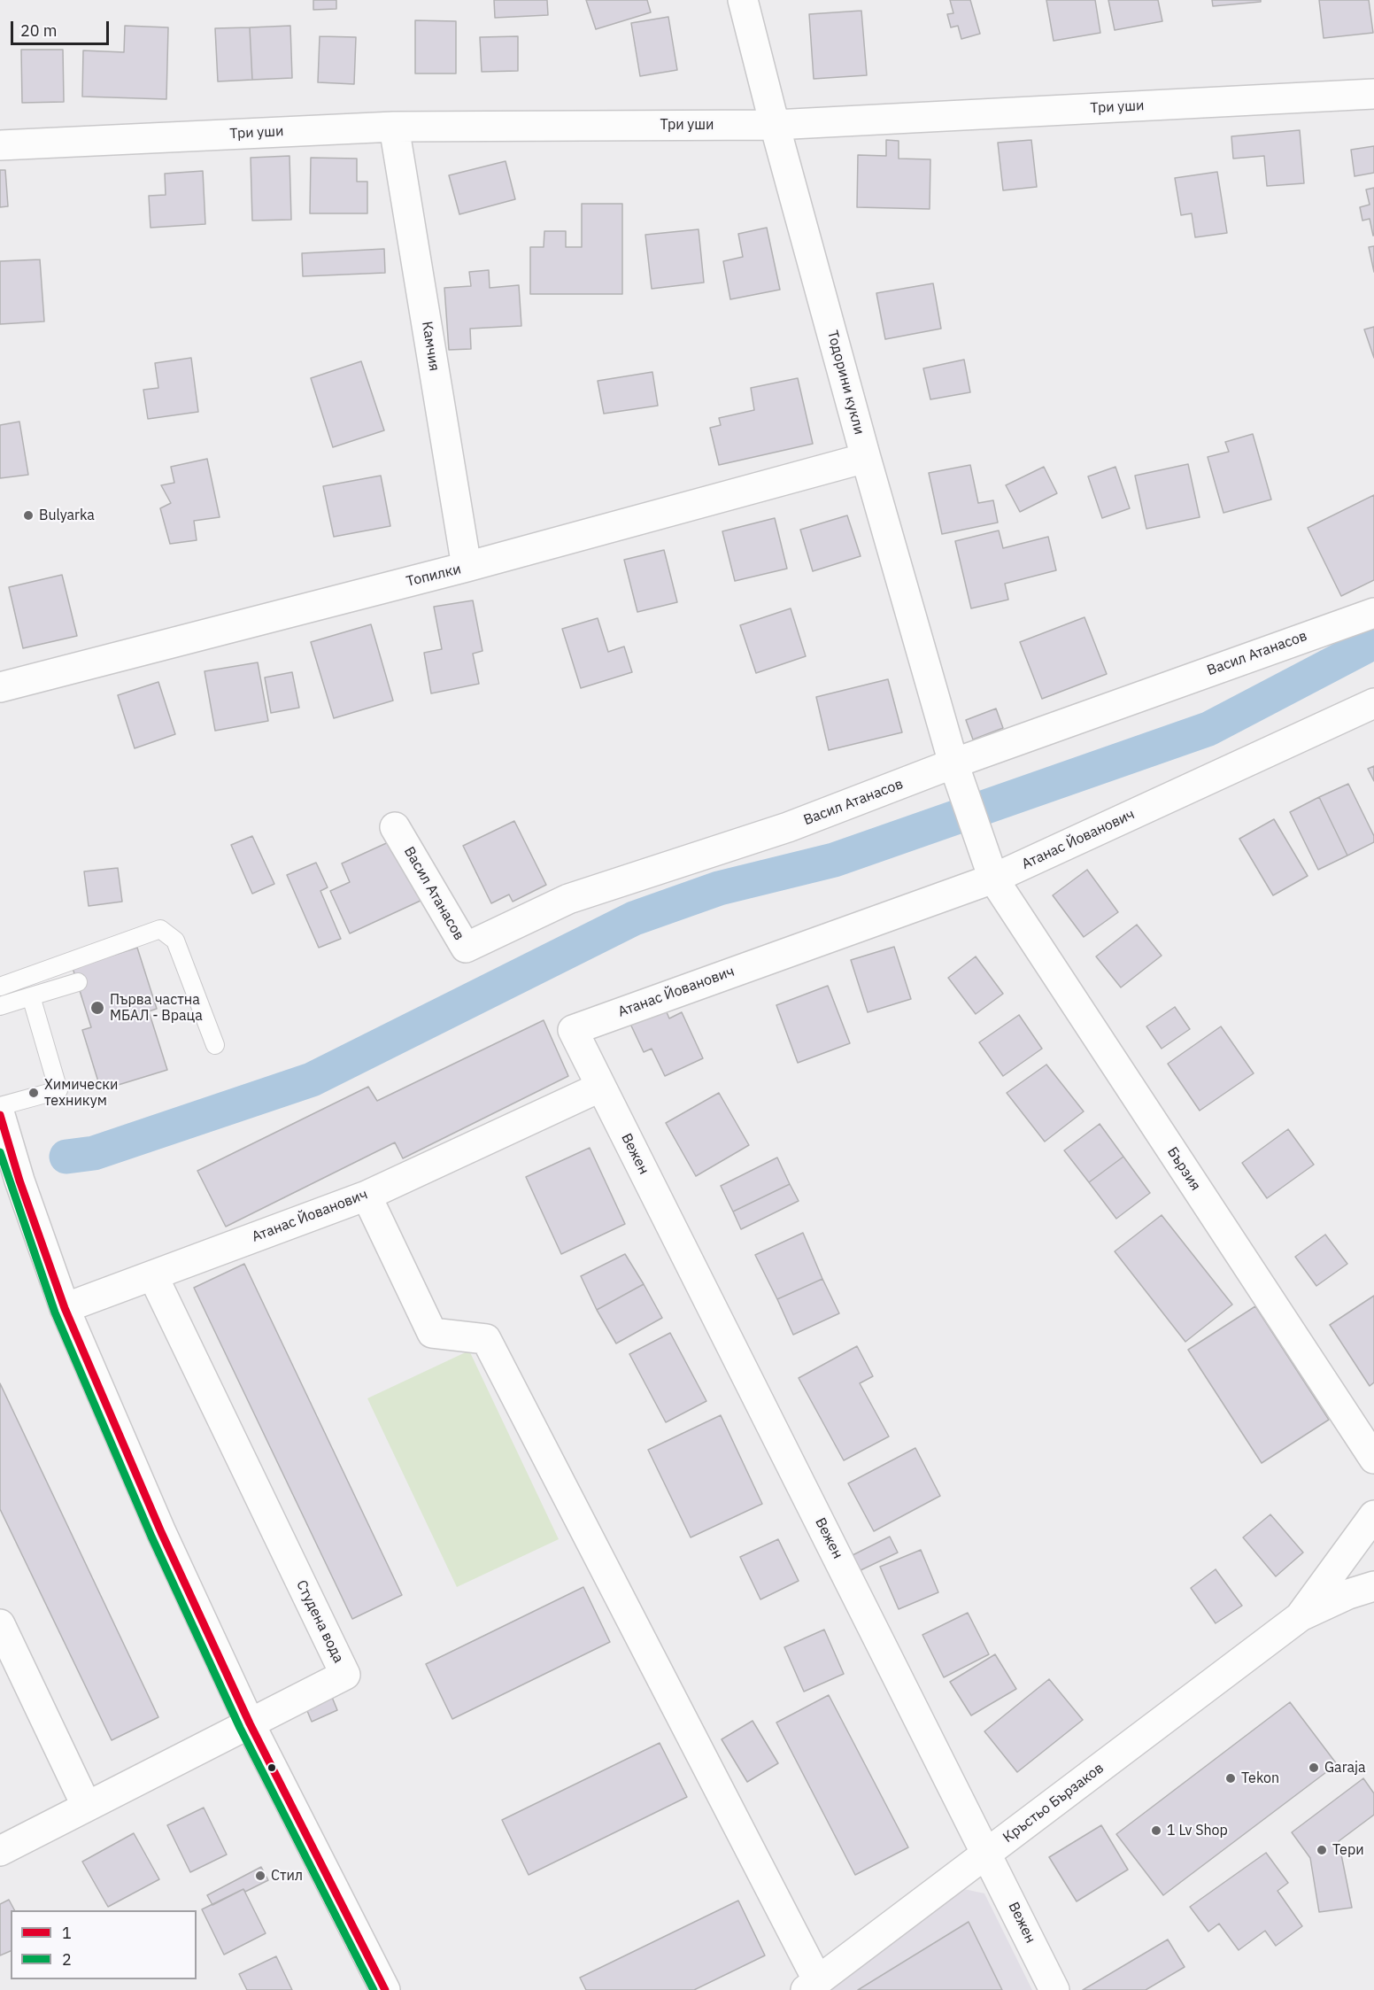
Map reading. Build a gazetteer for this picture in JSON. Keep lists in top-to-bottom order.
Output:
{
  "streets": {
    "street": [
      "Три уши",
      "Камчия",
      "Тодорини кукли",
      "Топилки",
      "Васил Атанасов",
      "Атанас Йованович",
      "Вежен",
      "Бързия",
      "Студена вода",
      "Кръстьо Бързаков"
    ]
  },
  "crossings": [
    ["Три уши", "Камчия"],
    ["Три уши", "Тодорини кукли"],
    ["Камчия", "Топилки"],
    ["Тодорини кукли", "Топилки"],
    ["Тодорини кукли", "Васил Атанасов"],
    ["Тодорини кукли", "Бързия"],
    ["Васил Атанасов", "Бързия"],
    ["Атанас Йованович", "Вежен"],
    ["Атанас Йованович", "Бързия"],
    ["Атанас Йованович", "Студена вода"],
    ["Вежен", "Кръстьо Бързаков"]
  ],
  "places": [
    "Bulyarka",
    "Първа частна МБАЛ - Враца",
    "Химически техникум",
    "Garaja",
    "Tekon",
    "1 Lv Shop",
    "Тери",
    "Стил"
  ],
  "lines": ["transit line 1", "transit line 2"],
  "legend": ["1", "2"],
  "scale_bar": "20 m"
}
